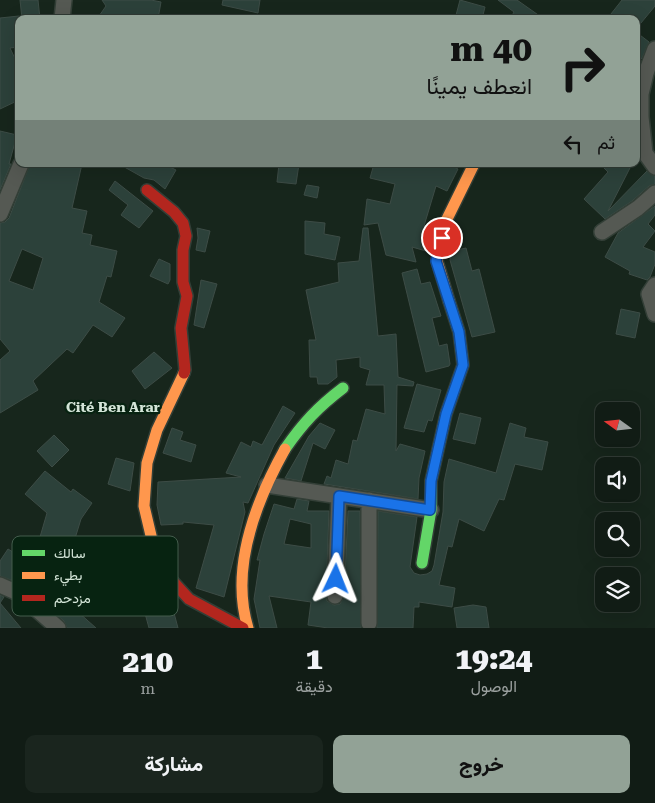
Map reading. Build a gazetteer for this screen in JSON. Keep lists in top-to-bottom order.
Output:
{
  "districts": ["Cité Ben Arar"],
  "legend": ["سالك", "بطيء", "مزدحم"],
  "north": "left",
  "page": {
    "turn": ["40 m", "انعطف يمينًا"],
    "then": "ثم",
    "eta": [
      "19:24",
      "الوصول",
      "1",
      "دقيقة",
      "210",
      "m"
    ],
    "buttons": ["خروج", "مشاركة"]
  }
}
